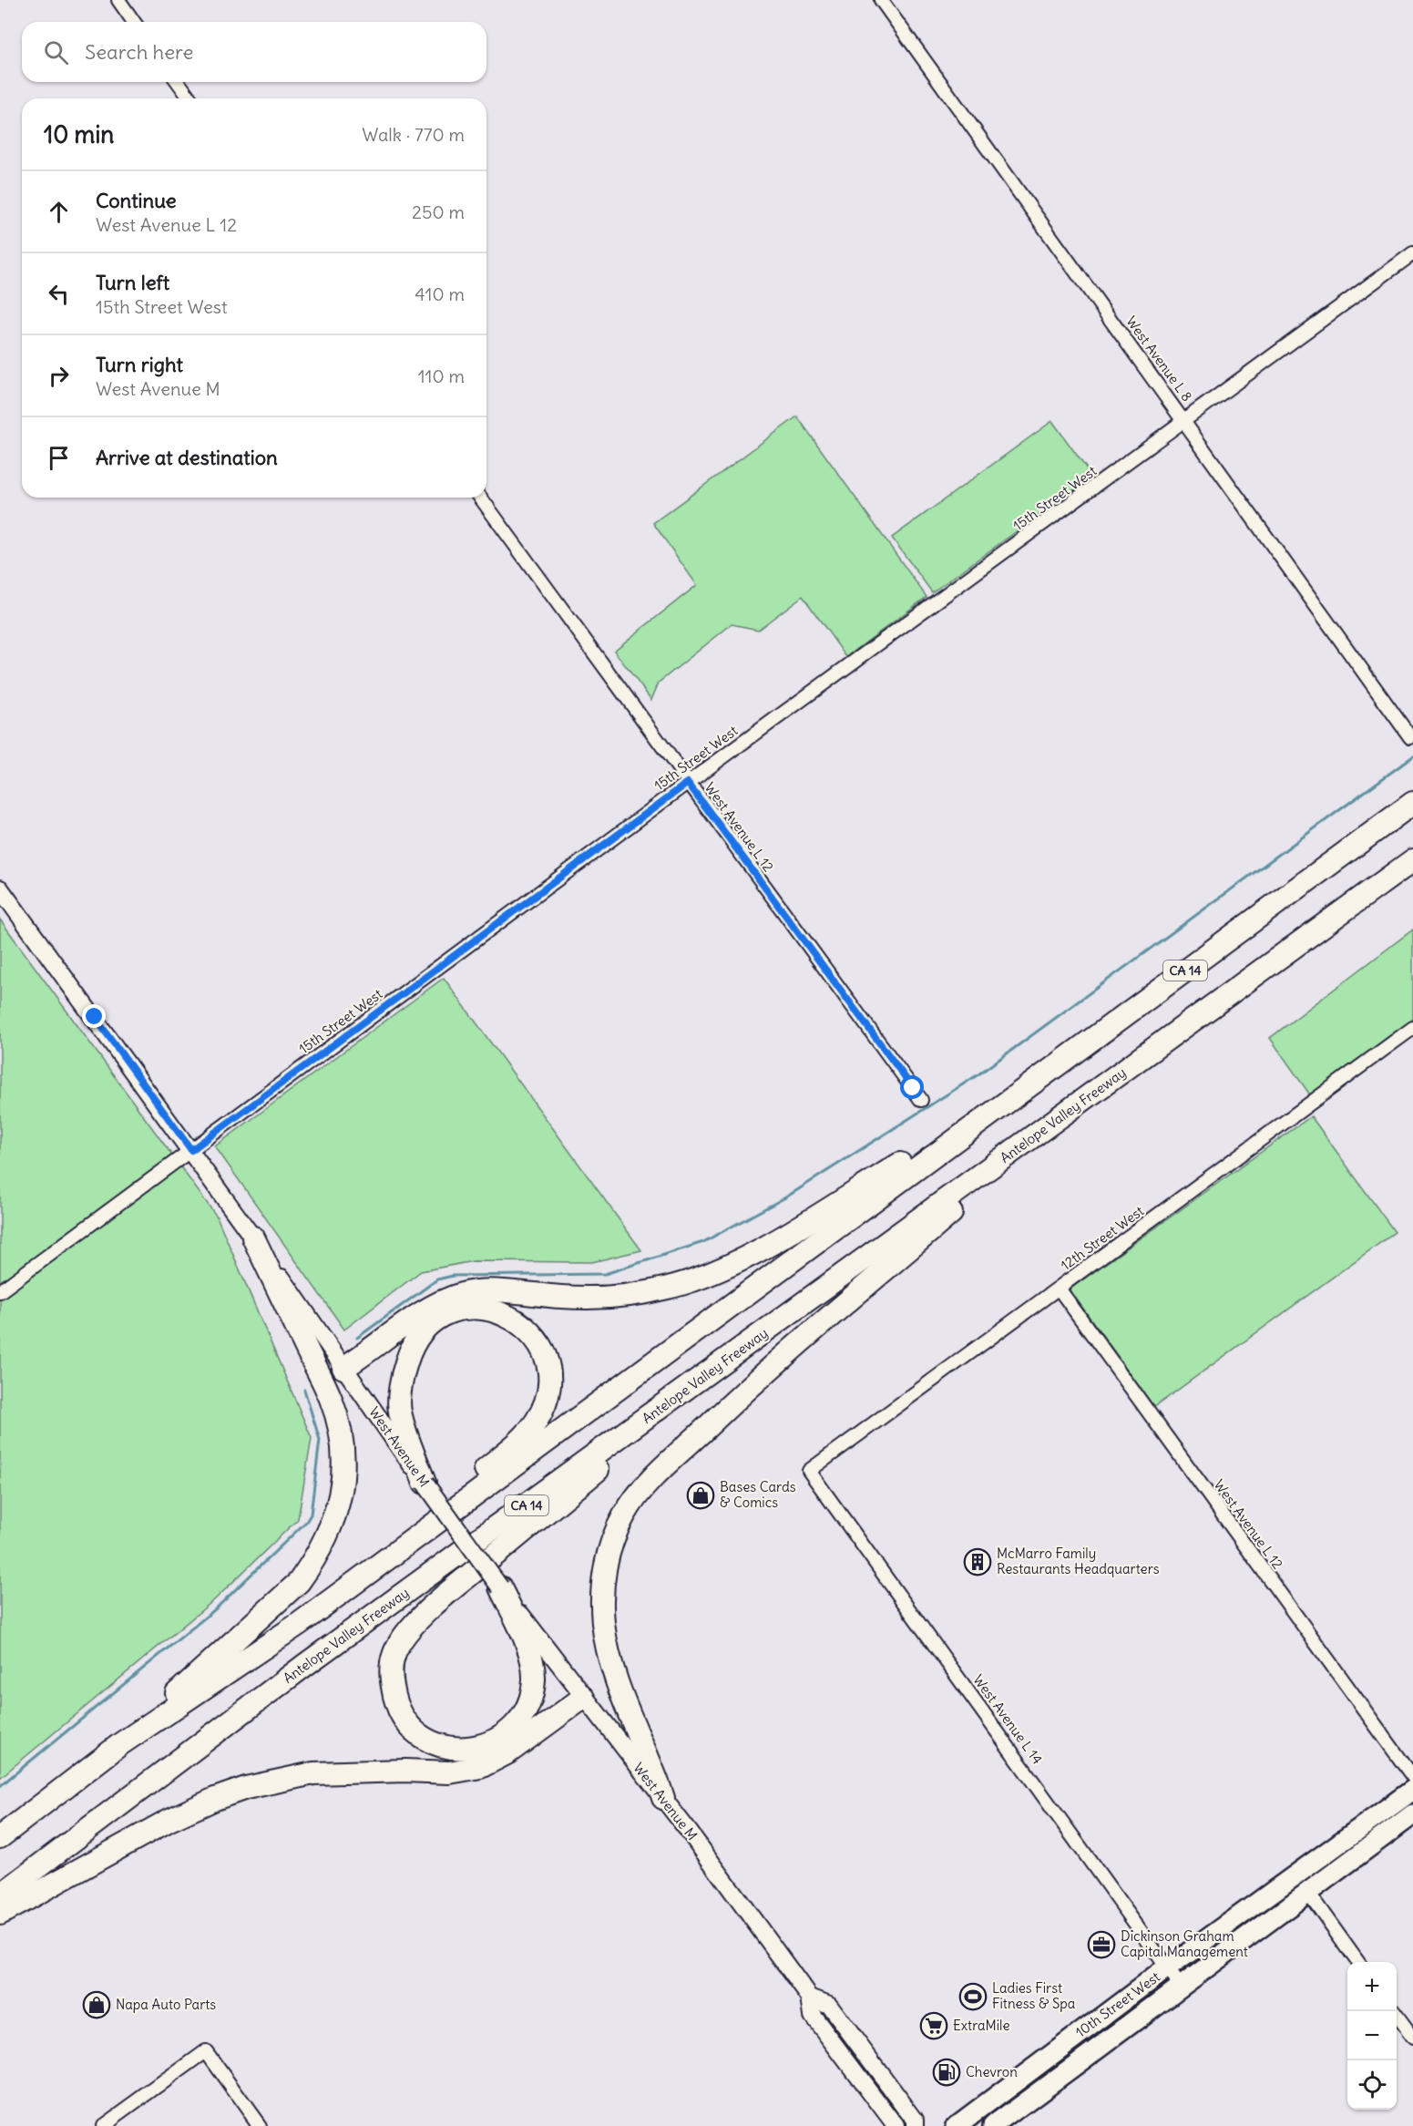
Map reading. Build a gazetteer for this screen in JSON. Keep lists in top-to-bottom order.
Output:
{
  "streets": {
    "highway": ["CA 14", "Antelope Valley Freeway"],
    "main road": ["West Avenue M", "10th Street West"],
    "street": [
      "West Avenue L 8",
      "15th Street West",
      "West Avenue L 12",
      "12th Street West",
      "West Avenue L 14"
    ]
  },
  "crossings": [
    ["West Avenue L 8", "15th Street West"],
    ["15th Street West", "West Avenue L 12"],
    ["15th Street West", "West Avenue M"],
    ["West Avenue L 12", "12th Street West"],
    ["12th Street West", "West Avenue L 14"],
    ["West Avenue L 14", "10th Street West"]
  ],
  "places": {
    "shop": ["Bases Cards & Comics", "Napa Auto Parts"],
    "building": ["McMarro Family Restaurants Headquarters"],
    "office": ["Dickinson Graham Capital Management"],
    "sports": ["Ladies First Fitness & Spa"],
    "supermarket": ["ExtraMile"],
    "fuel station": ["Chevron"]
  },
  "page": {
    "search": "Search here",
    "heading": ["10 min", "Walk · 770 m"],
    "list": [
      ["Continue", "West Avenue L 12", "250 m"],
      ["Turn left", "15th Street West", "410 m"],
      ["Turn right", "West Avenue M", "110 m"],
      "Arrive at destination"
    ],
    "map_buttons": ["+", "−"]
  }
}
